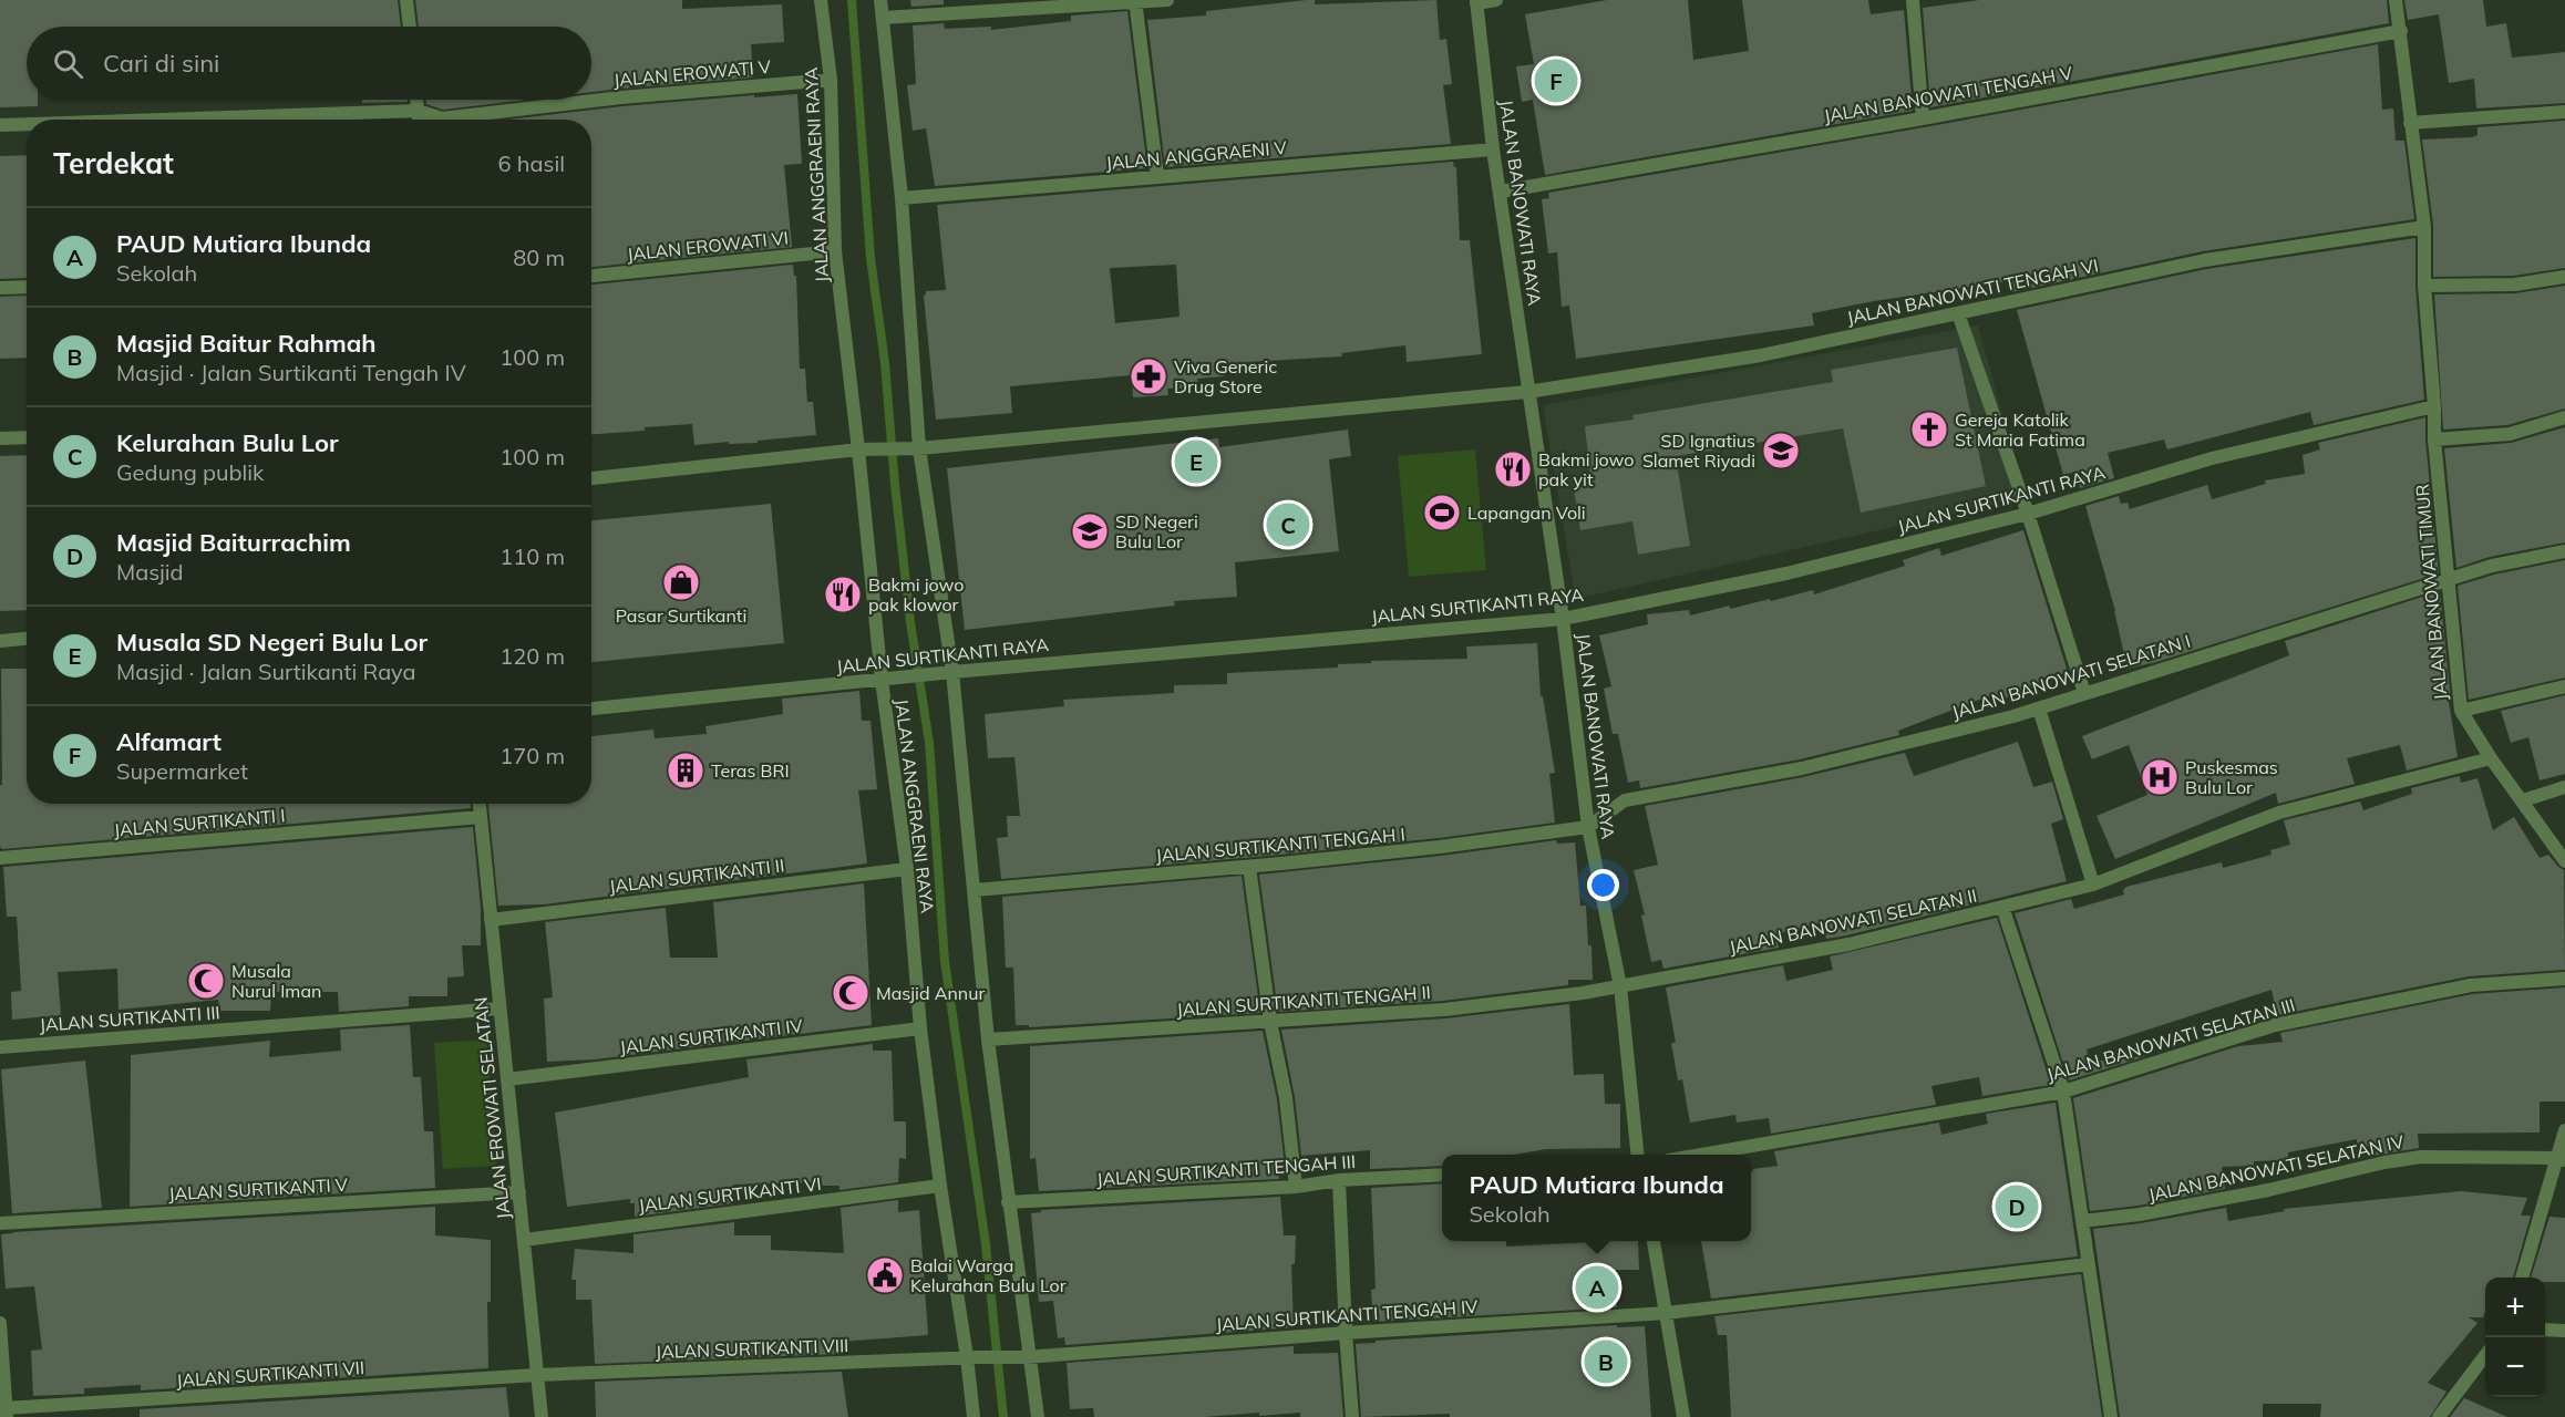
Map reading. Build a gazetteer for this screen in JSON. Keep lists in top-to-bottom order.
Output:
{
  "streets": {
    "street": [
      "JALAN EROWATI V",
      "JALAN BANOWATI TENGAH V",
      "JALAN ANGGRAENI V",
      "JALAN ANGGRAENI RAYA",
      "JALAN BANOWATI RAYA",
      "JALAN EROWATI VI",
      "JALAN BANOWATI TENGAH VI",
      "JALAN SURTIKANTI RAYA",
      "JALAN BANOWATI TIMUR",
      "JALAN BANOWATI SELATAN I",
      "JALAN SURTIKANTI I",
      "JALAN SURTIKANTI TENGAH I",
      "JALAN SURTIKANTI II",
      "JALAN BANOWATI SELATAN II",
      "JALAN SURTIKANTI TENGAH II",
      "JALAN SURTIKANTI III",
      "JALAN SURTIKANTI IV",
      "JALAN BANOWATI SELATAN III",
      "JALAN EROWATI SELATAN",
      "JALAN BANOWATI SELATAN IV",
      "JALAN SURTIKANTI TENGAH III",
      "JALAN SURTIKANTI V",
      "JALAN SURTIKANTI VI",
      "JALAN SURTIKANTI TENGAH IV",
      "JALAN SURTIKANTI VIII",
      "JALAN SURTIKANTI VII"
    ]
  },
  "crossings": [
    ["JALAN EROWATI V", "JALAN ANGGRAENI RAYA"],
    ["JALAN BANOWATI TENGAH V", "JALAN BANOWATI RAYA"],
    ["JALAN BANOWATI TENGAH V", "JALAN BANOWATI TIMUR"],
    ["JALAN ANGGRAENI V", "JALAN BANOWATI RAYA"],
    ["JALAN ANGGRAENI RAYA", "JALAN EROWATI VI"],
    ["JALAN ANGGRAENI RAYA", "JALAN SURTIKANTI RAYA"],
    ["JALAN ANGGRAENI RAYA", "JALAN SURTIKANTI II"],
    ["JALAN ANGGRAENI RAYA", "JALAN SURTIKANTI IV"],
    ["JALAN ANGGRAENI RAYA", "JALAN SURTIKANTI VI"],
    ["JALAN ANGGRAENI RAYA", "JALAN SURTIKANTI TENGAH IV"],
    ["JALAN ANGGRAENI RAYA", "JALAN SURTIKANTI VIII"],
    ["JALAN BANOWATI RAYA", "JALAN BANOWATI TENGAH VI"],
    ["JALAN BANOWATI RAYA", "JALAN SURTIKANTI RAYA"],
    ["JALAN BANOWATI RAYA", "JALAN BANOWATI SELATAN I"],
    ["JALAN BANOWATI RAYA", "JALAN SURTIKANTI TENGAH I"],
    ["JALAN BANOWATI RAYA", "JALAN BANOWATI SELATAN II"],
    ["JALAN BANOWATI RAYA", "JALAN SURTIKANTI TENGAH II"],
    ["JALAN BANOWATI TENGAH VI", "JALAN BANOWATI TIMUR"],
    ["JALAN SURTIKANTI RAYA", "JALAN BANOWATI TIMUR"],
    ["JALAN BANOWATI TIMUR", "JALAN BANOWATI SELATAN I"],
    ["JALAN BANOWATI TIMUR", "JALAN BANOWATI SELATAN II"],
    ["JALAN BANOWATI SELATAN I", "JALAN SURTIKANTI TENGAH I"],
    ["JALAN SURTIKANTI I", "JALAN EROWATI SELATAN"],
    ["JALAN SURTIKANTI II", "JALAN EROWATI SELATAN"],
    ["JALAN BANOWATI SELATAN II", "JALAN SURTIKANTI TENGAH II"],
    ["JALAN SURTIKANTI III", "JALAN EROWATI SELATAN"],
    ["JALAN SURTIKANTI IV", "JALAN EROWATI SELATAN"],
    ["JALAN EROWATI SELATAN", "JALAN SURTIKANTI V"],
    ["JALAN EROWATI SELATAN", "JALAN SURTIKANTI VI"],
    ["JALAN EROWATI SELATAN", "JALAN SURTIKANTI VIII"],
    ["JALAN EROWATI SELATAN", "JALAN SURTIKANTI VII"],
    ["JALAN SURTIKANTI TENGAH IV", "JALAN SURTIKANTI VIII"],
    ["JALAN SURTIKANTI VIII", "JALAN SURTIKANTI VII"]
  ],
  "places": {
    "pharmacy": ["Viva Generic Drug Store"],
    "church": ["Gereja Katolik St Maria Fatima"],
    "school or university": ["SD Ignatius Slamet Riyadi", "SD Negeri Bulu Lor"],
    "restaurant": ["Bakmi jowo pak yit", "Bakmi jowo pak klowor"],
    "sports": ["Lapangan Voli"],
    "shop": ["Pasar Surtikanti"],
    "building": ["Teras BRI"],
    "hospital": ["Puskesmas Bulu Lor"],
    "mosque": ["Musala Nurul Iman", "Masjid Annur"],
    "public building": ["Balai Warga Kelurahan Bulu Lor"]
  },
  "page": {
    "search": "Cari di sini",
    "pins": [
      "F",
      "E",
      "C",
      "D",
      "A",
      "B"
    ],
    "heading": ["Terdekat", "6 hasil"],
    "list": [
      {
        "mark": "A",
        "name": "PAUD Mutiara Ibunda",
        "note": "Sekolah",
        "value": "80 m"
      },
      {
        "mark": "B",
        "name": "Masjid Baitur Rahmah",
        "note": "Masjid · Jalan Surtikanti Tengah IV",
        "value": "100 m"
      },
      {
        "mark": "C",
        "name": "Kelurahan Bulu Lor",
        "note": "Gedung publik",
        "value": "100 m"
      },
      {
        "mark": "D",
        "name": "Masjid Baiturrachim",
        "note": "Masjid",
        "value": "110 m"
      },
      {
        "mark": "E",
        "name": "Musala SD Negeri Bulu Lor",
        "note": "Masjid · Jalan Surtikanti Raya",
        "value": "120 m"
      },
      {
        "mark": "F",
        "name": "Alfamart",
        "note": "Supermarket",
        "value": "170 m"
      }
    ],
    "popup": ["PAUD Mutiara Ibunda", "Sekolah"],
    "map_buttons": ["+", "−"]
  }
}
